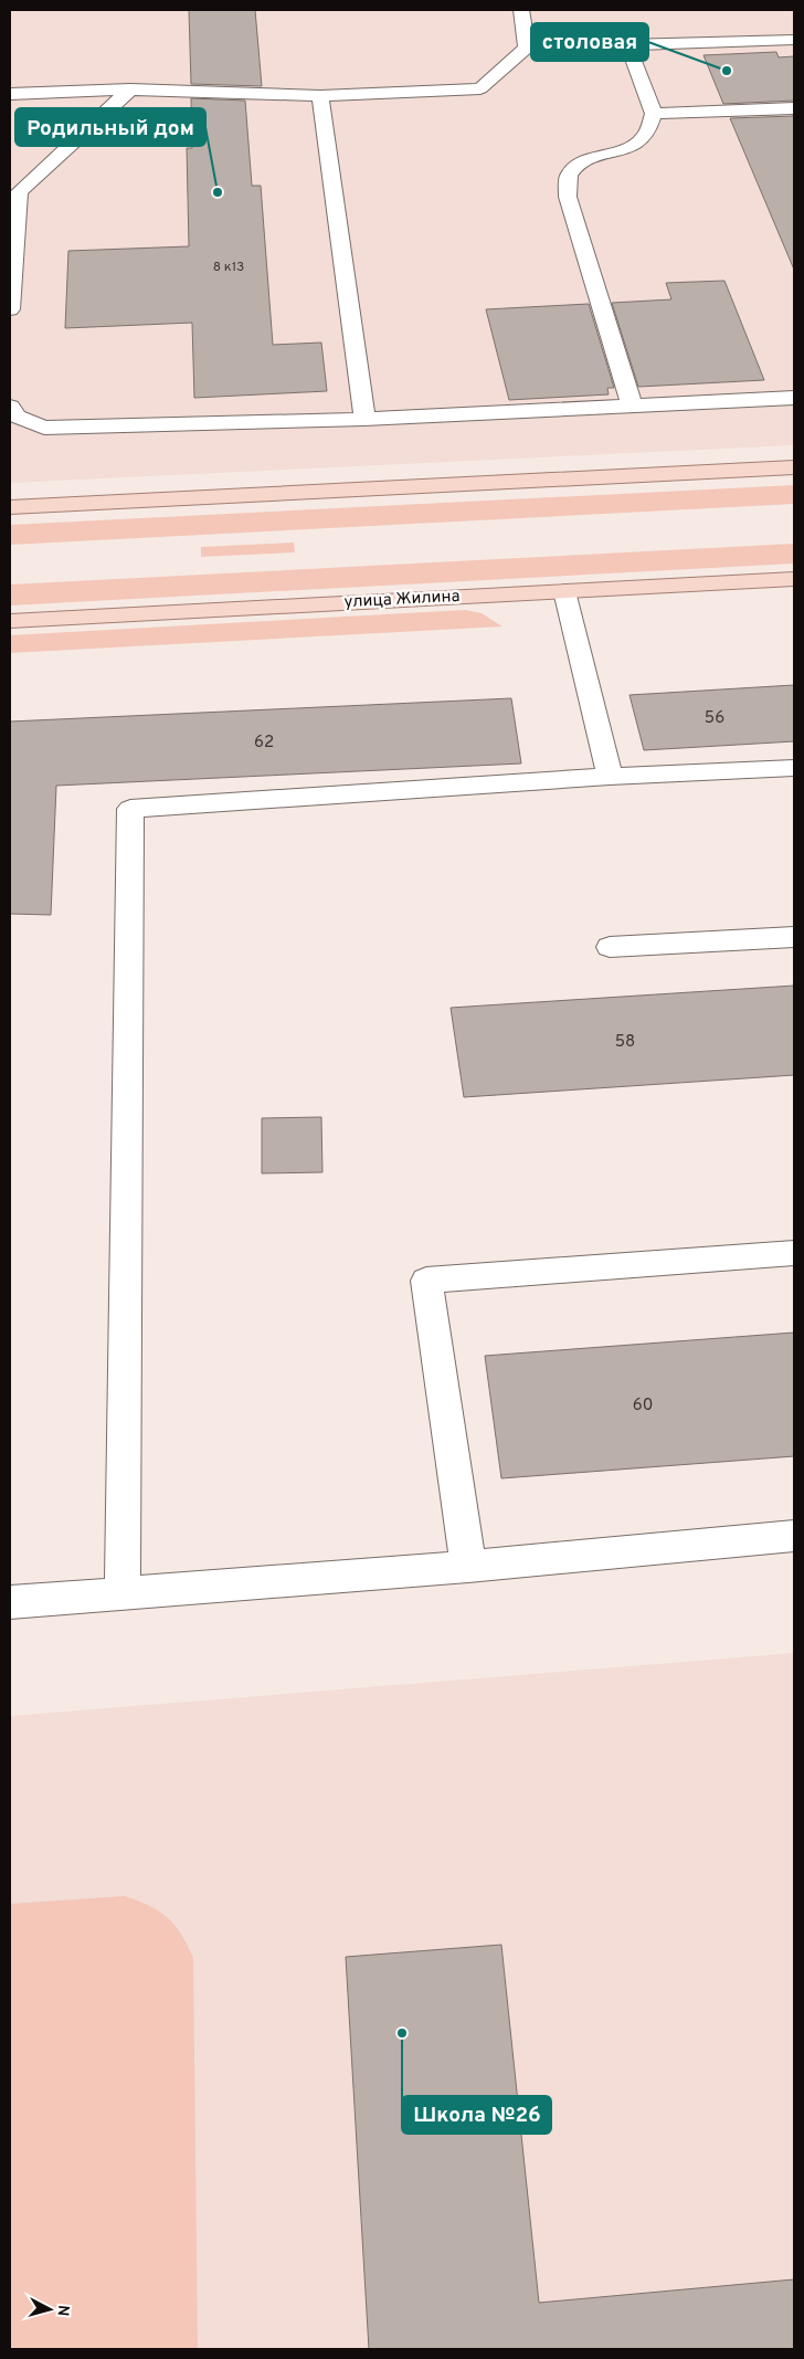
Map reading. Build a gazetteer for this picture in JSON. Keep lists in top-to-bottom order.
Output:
{
  "streets": {
    "main road": ["улица Жилина"]
  },
  "places": ["столовая", "Родильный дом", "Школа №26"],
  "house_numbers": [
    "8 к13",
    "56",
    "62",
    "58",
    "60"
  ],
  "north": "right"
}
